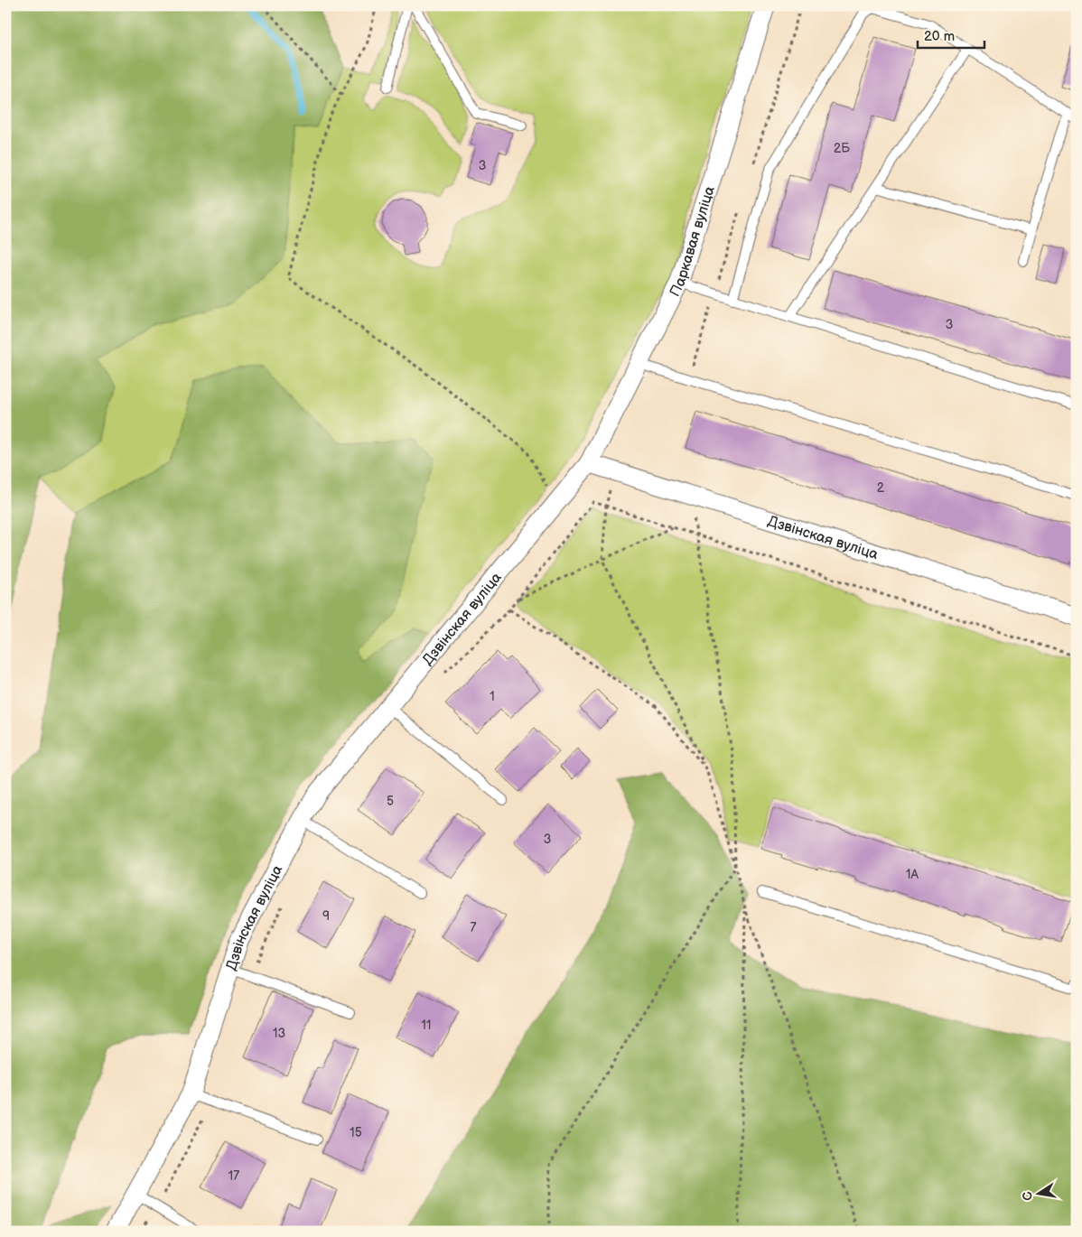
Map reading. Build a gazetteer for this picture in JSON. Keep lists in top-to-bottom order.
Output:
{
  "streets": {
    "street": ["Паркавая вуліца", "Дзвінская вуліца"]
  },
  "crossings": [
    ["Паркавая вуліца", "Дзвінская вуліца"]
  ],
  "house_numbers": [
    "2Б",
    "3",
    "3",
    "2",
    "1",
    "5",
    "3",
    "1А",
    "9",
    "7",
    "11",
    "13",
    "15",
    "17"
  ],
  "scale_bar": "20 m",
  "north": "left"
}
